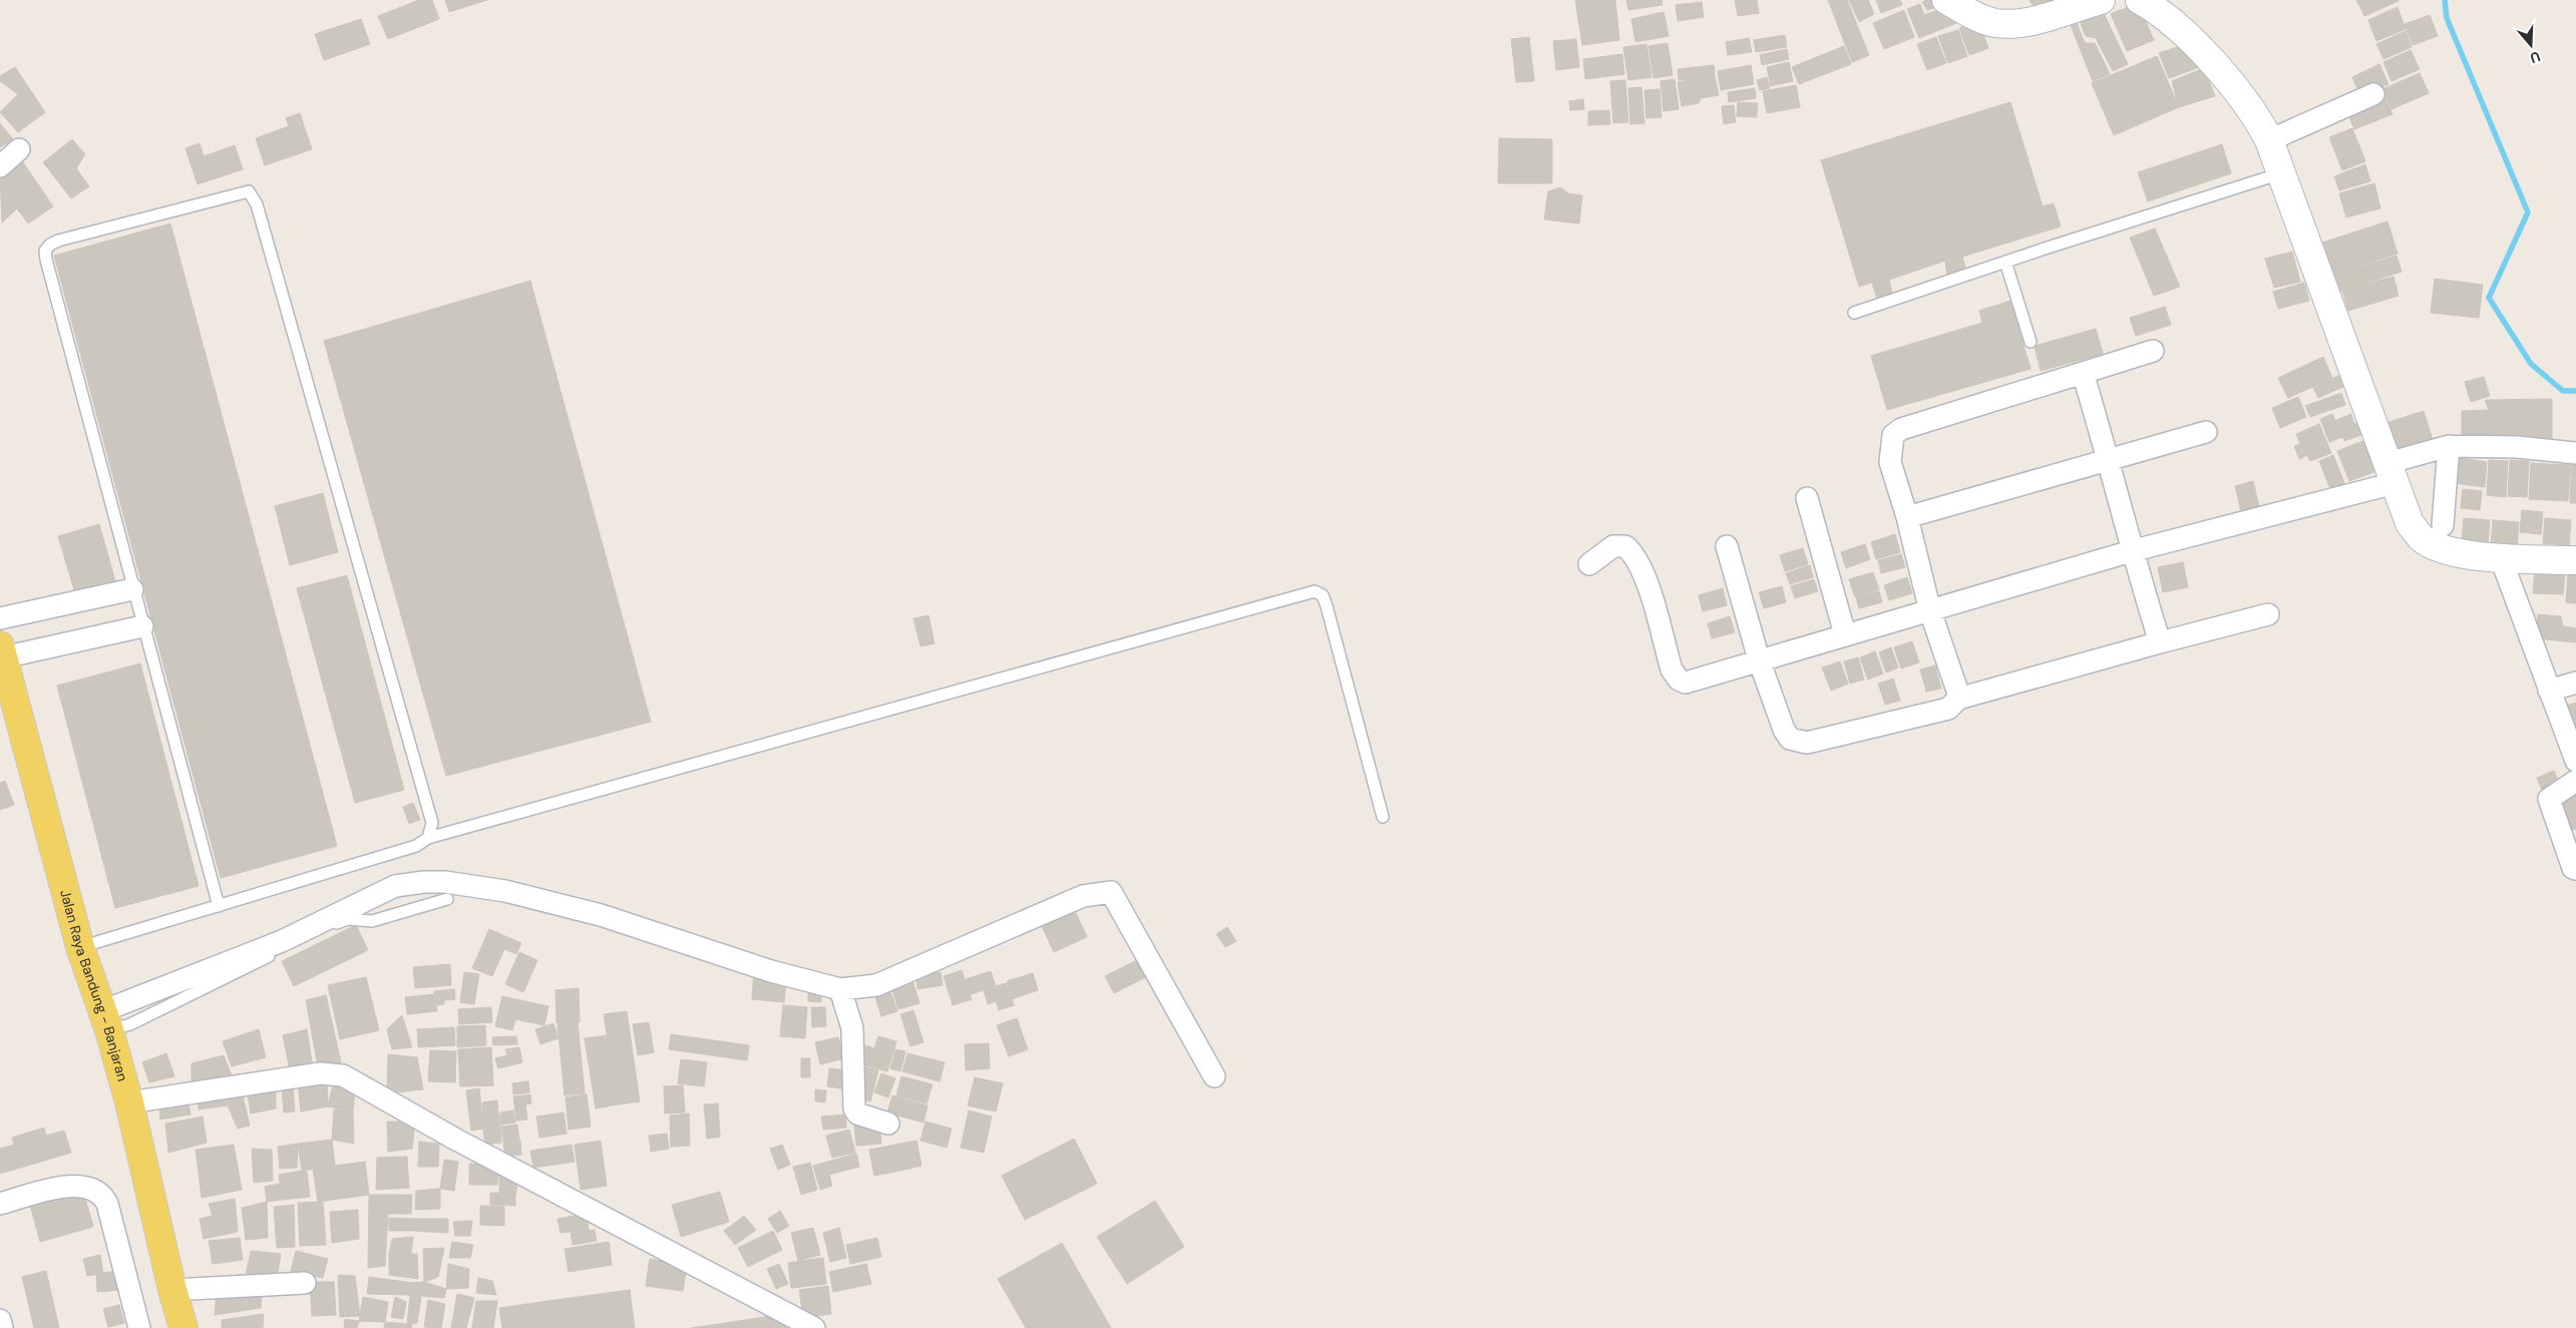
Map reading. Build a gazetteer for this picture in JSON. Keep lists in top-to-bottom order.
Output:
{
  "streets": {
    "main road": ["Jalan Raya Bandung - Banjaran"]
  },
  "north": "bottom"
}
